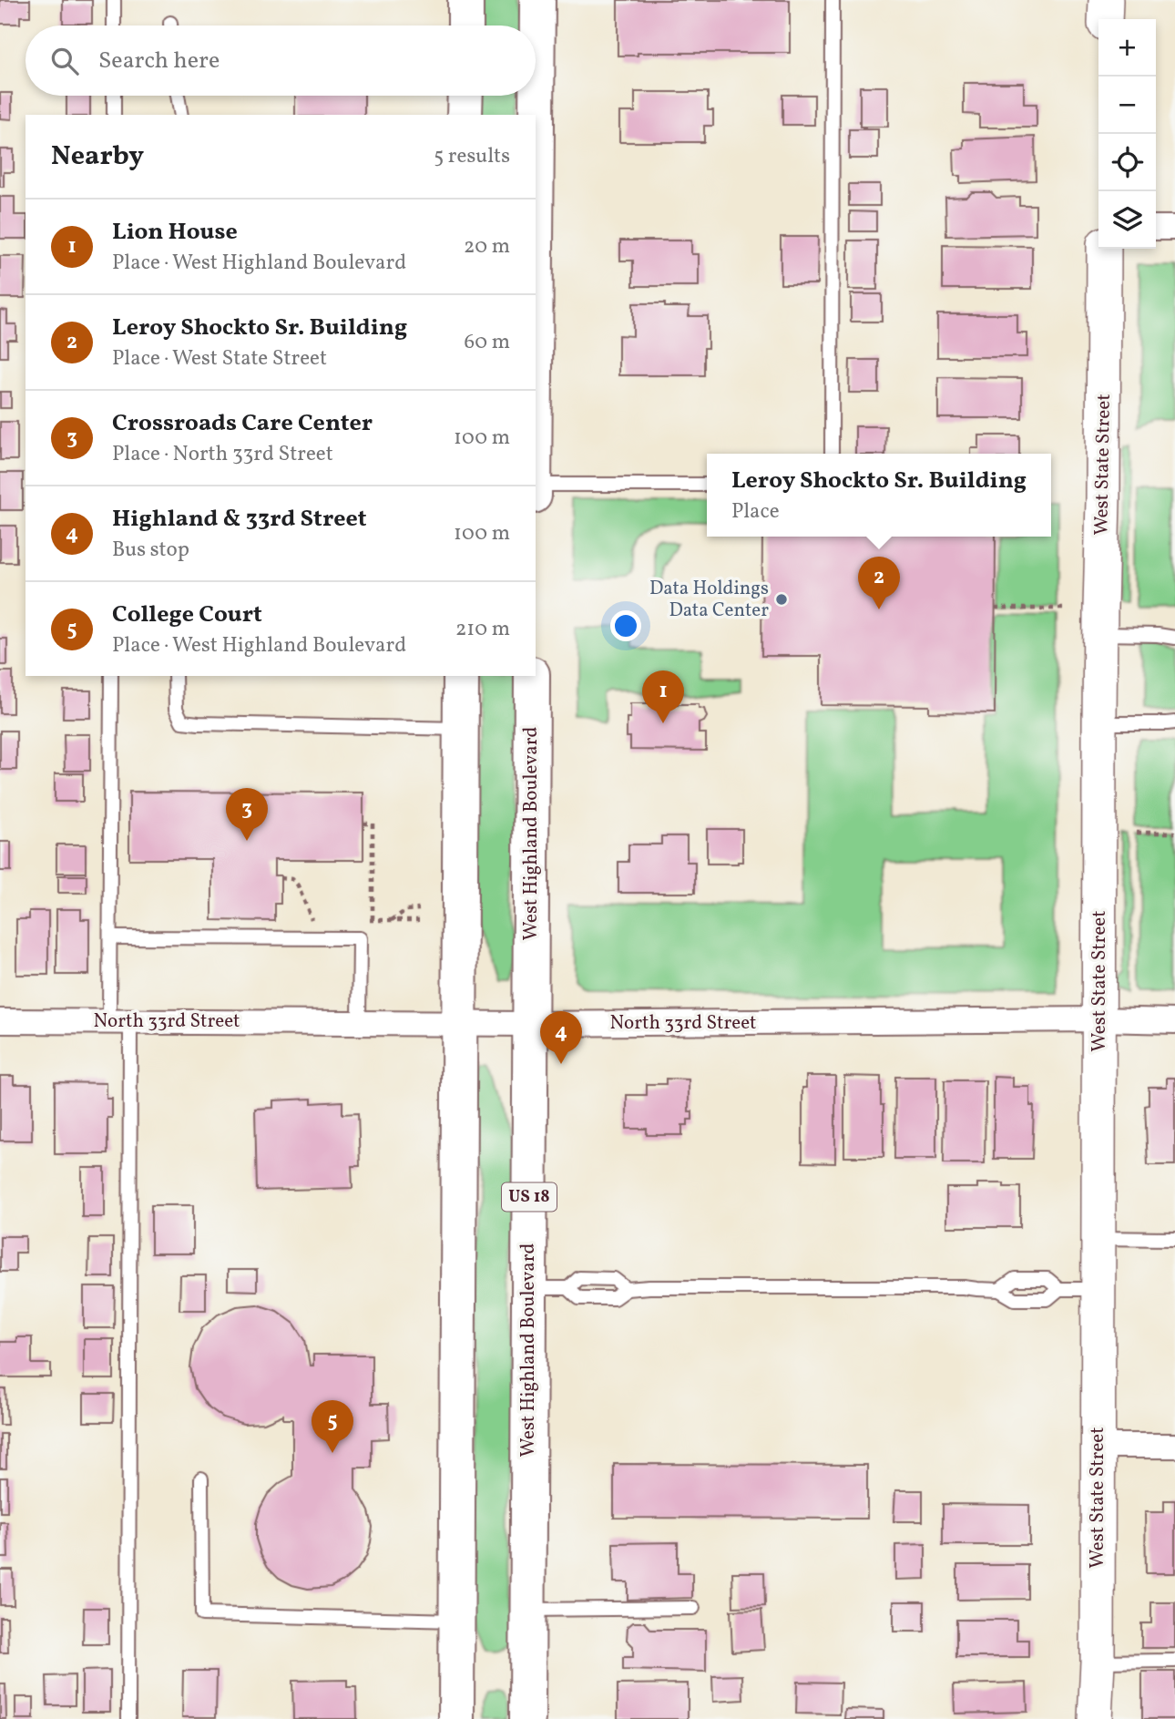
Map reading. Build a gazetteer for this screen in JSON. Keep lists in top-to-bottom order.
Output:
{
  "streets": {
    "main road": ["West Highland Boulevard", "US 18"],
    "street": ["West State Street", "North 33rd Street"]
  },
  "crossings": [
    ["West State Street", "North 33rd Street"],
    ["West Highland Boulevard", "North 33rd Street"]
  ],
  "places": ["Data Holdings Data Center"],
  "page": {
    "map_buttons": ["+", "−"],
    "search": "Search here",
    "heading": ["Nearby", "5 results"],
    "list": [
      {
        "mark": "1",
        "name": "Lion House",
        "note": "Place · West Highland Boulevard",
        "value": "20 m"
      },
      {
        "mark": "2",
        "name": "Leroy Shockto Sr. Building",
        "note": "Place · West State Street",
        "value": "60 m"
      },
      {
        "mark": "3",
        "name": "Crossroads Care Center",
        "note": "Place · North 33rd Street",
        "value": "100 m"
      },
      {
        "mark": "4",
        "name": "Highland & 33rd Street",
        "note": "Bus stop",
        "value": "100 m"
      },
      {
        "mark": "5",
        "name": "College Court",
        "note": "Place · West Highland Boulevard",
        "value": "210 m"
      }
    ],
    "popup": ["Leroy Shockto Sr. Building", "Place"],
    "pins": [
      "2",
      "1",
      "3",
      "4",
      "5"
    ]
  }
}
